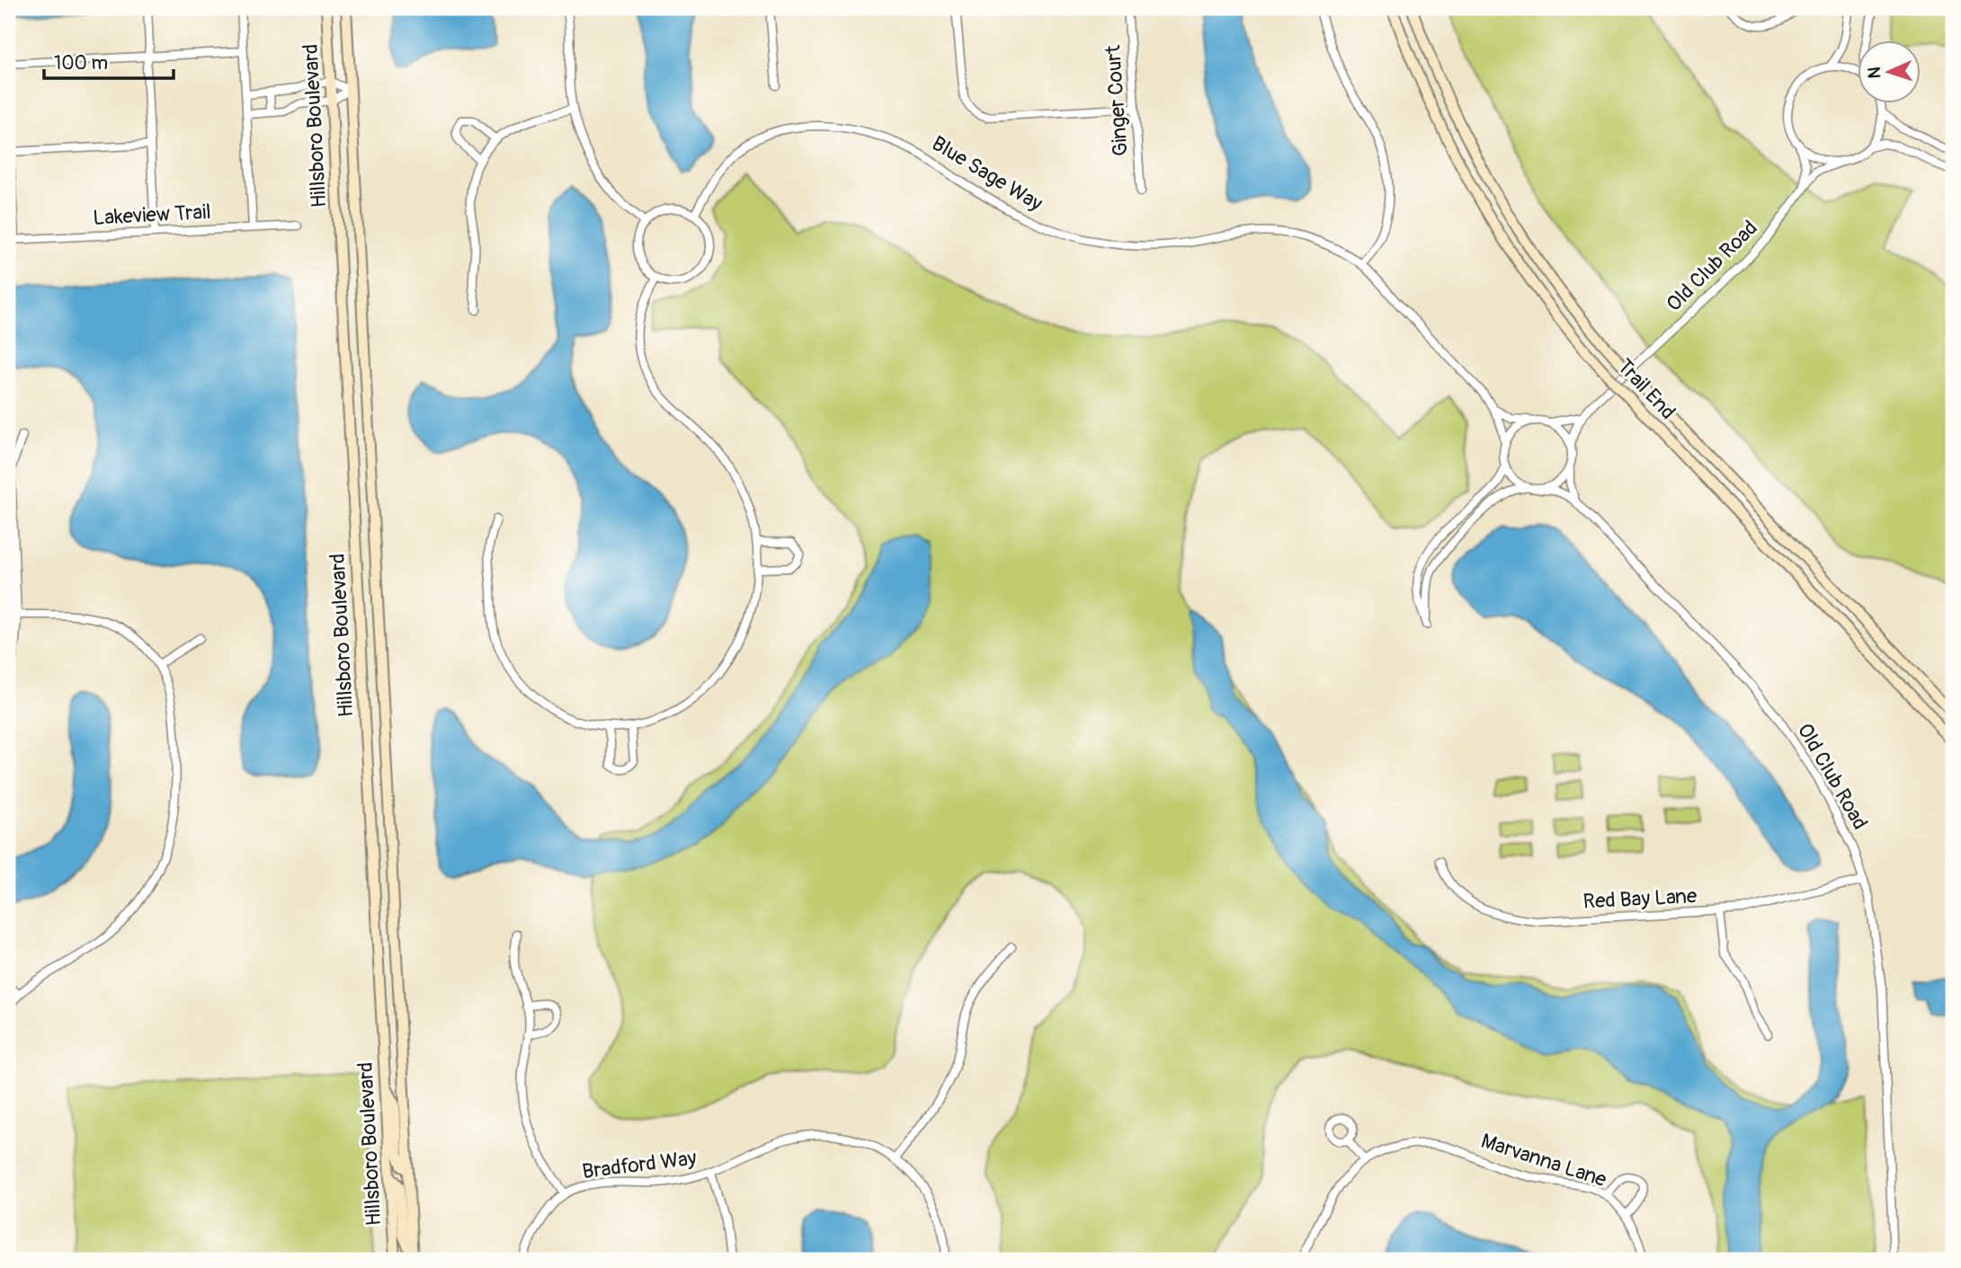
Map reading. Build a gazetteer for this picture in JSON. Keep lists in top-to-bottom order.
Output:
{
  "streets": {
    "street": [
      "Ginger Court",
      "Hillsboro Boulevard",
      "Blue Sage Way",
      "Lakeview Trail",
      "Old Club Road",
      "Trail End",
      "Red Bay Lane",
      "Marvanna Lane",
      "Bradford Way"
    ]
  },
  "crossings": [
    ["Blue Sage Way", "Old Club Road"],
    ["Old Club Road", "Red Bay Lane"]
  ],
  "scale_bar": "100 m",
  "north": "left"
}
